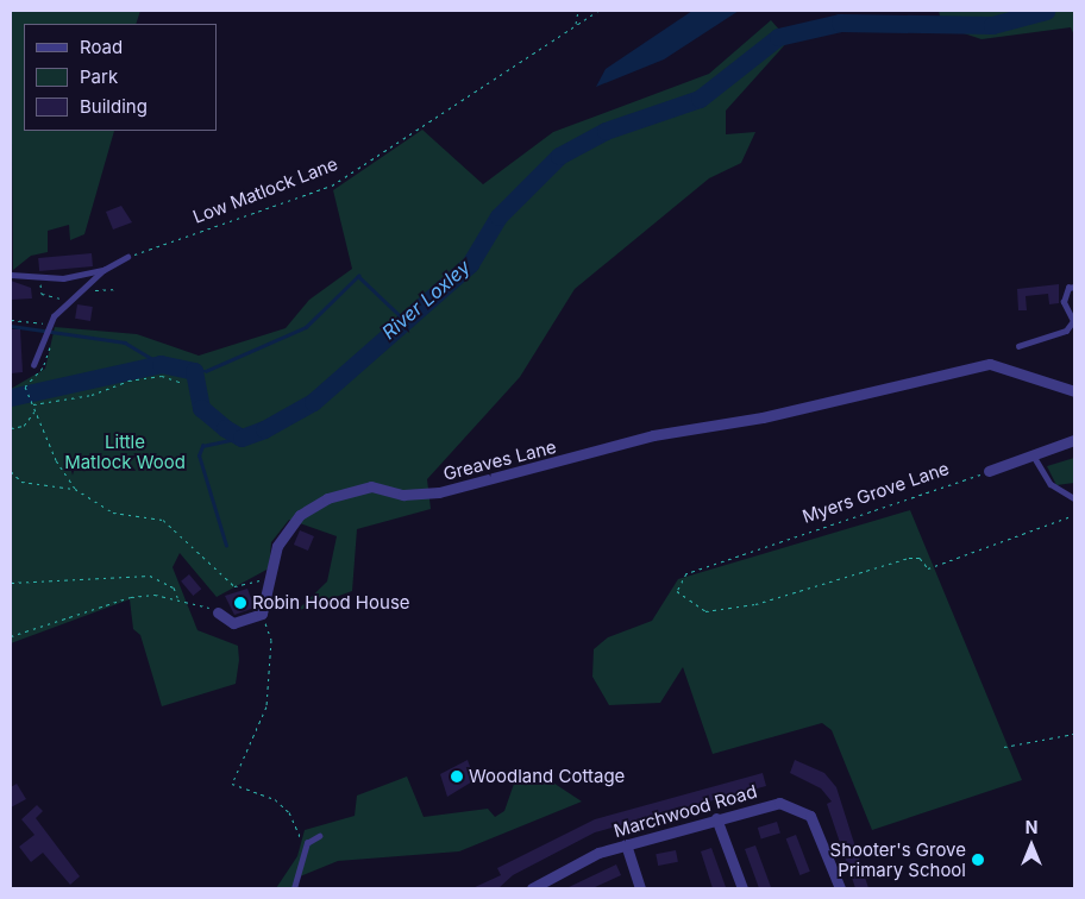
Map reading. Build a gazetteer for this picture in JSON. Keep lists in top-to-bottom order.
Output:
{
  "streets": {
    "street": ["Greaves Lane", "Marchwood Road"],
    "path": ["Low Matlock Lane", "Myers Grove Lane"]
  },
  "water": ["River Loxley"],
  "parks": ["Little Matlock Wood"],
  "places": ["Robin Hood House", "Woodland Cottage", "Shooter's Grove Primary School"],
  "legend": ["Road", "Park", "Building"],
  "north": "top"
}
